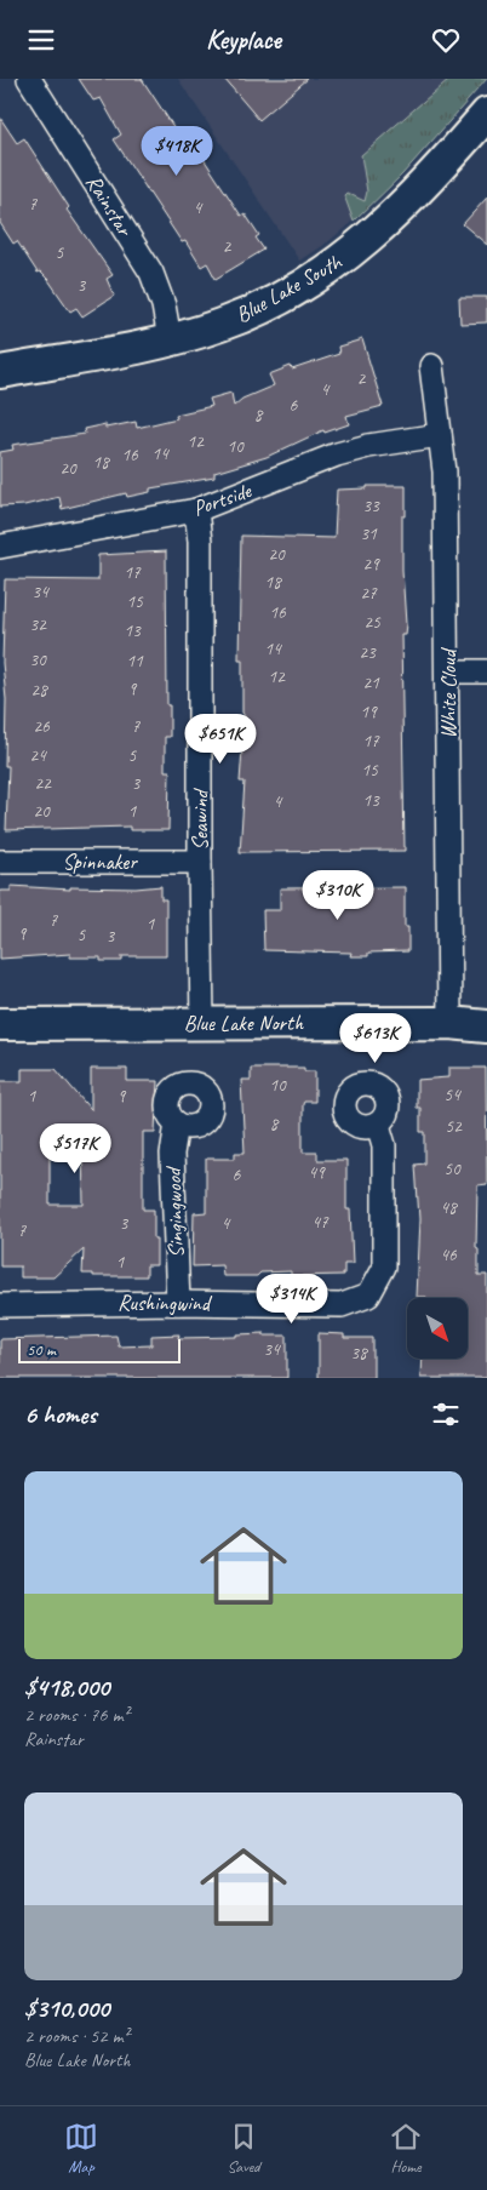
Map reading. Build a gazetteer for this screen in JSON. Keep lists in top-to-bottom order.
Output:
{
  "streets": {
    "street": [
      "Rainstar",
      "Blue Lake South",
      "Portside",
      "White Cloud",
      "Seawind",
      "Spinnaker",
      "Blue Lake North",
      "Singingwood",
      "Rushingwind"
    ]
  },
  "crossings": [
    ["Rainstar", "Blue Lake South"],
    ["Portside", "White Cloud"],
    ["Portside", "Seawind"],
    ["White Cloud", "Blue Lake North"],
    ["Seawind", "Spinnaker"],
    ["Seawind", "Blue Lake North"],
    ["Singingwood", "Rushingwind"]
  ],
  "house_numbers": [
    "7",
    "4",
    "2",
    "5",
    "3",
    "2",
    "4",
    "6",
    "8",
    "12",
    "10",
    "14",
    "16",
    "18",
    "20",
    "33",
    "31",
    "20",
    "29",
    "17",
    "18",
    "34",
    "27",
    "15",
    "16",
    "25",
    "32",
    "13",
    "14",
    "23",
    "30",
    "11",
    "12",
    "21",
    "9",
    "28",
    "19",
    "26",
    "7",
    "17",
    "24",
    "5",
    "15",
    "22",
    "3",
    "13",
    "4",
    "20",
    "1",
    "7",
    "1",
    "9",
    "5",
    "3",
    "10",
    "54",
    "1",
    "9",
    "8",
    "52",
    "50",
    "49",
    "6",
    "48",
    "47",
    "3",
    "4",
    "7",
    "46",
    "1",
    "34",
    "38"
  ],
  "scale_bar": "50 m",
  "north": "bottom right",
  "page": {
    "header": "Keyplace",
    "price": [
      "$418K",
      "$651K",
      "$310K",
      "$613K",
      "$517K",
      "$314K"
    ],
    "scale": "50 m",
    "heading": "6 homes",
    "list": [
      {
        "name": "$418,000",
        "note": "2 rooms · 76 m² · Rainstar"
      },
      {
        "name": "$310,000",
        "note": "2 rooms · 52 m² · Blue Lake North"
      }
    ],
    "tabs": ["Map", "Saved", "Home"]
  }
}
